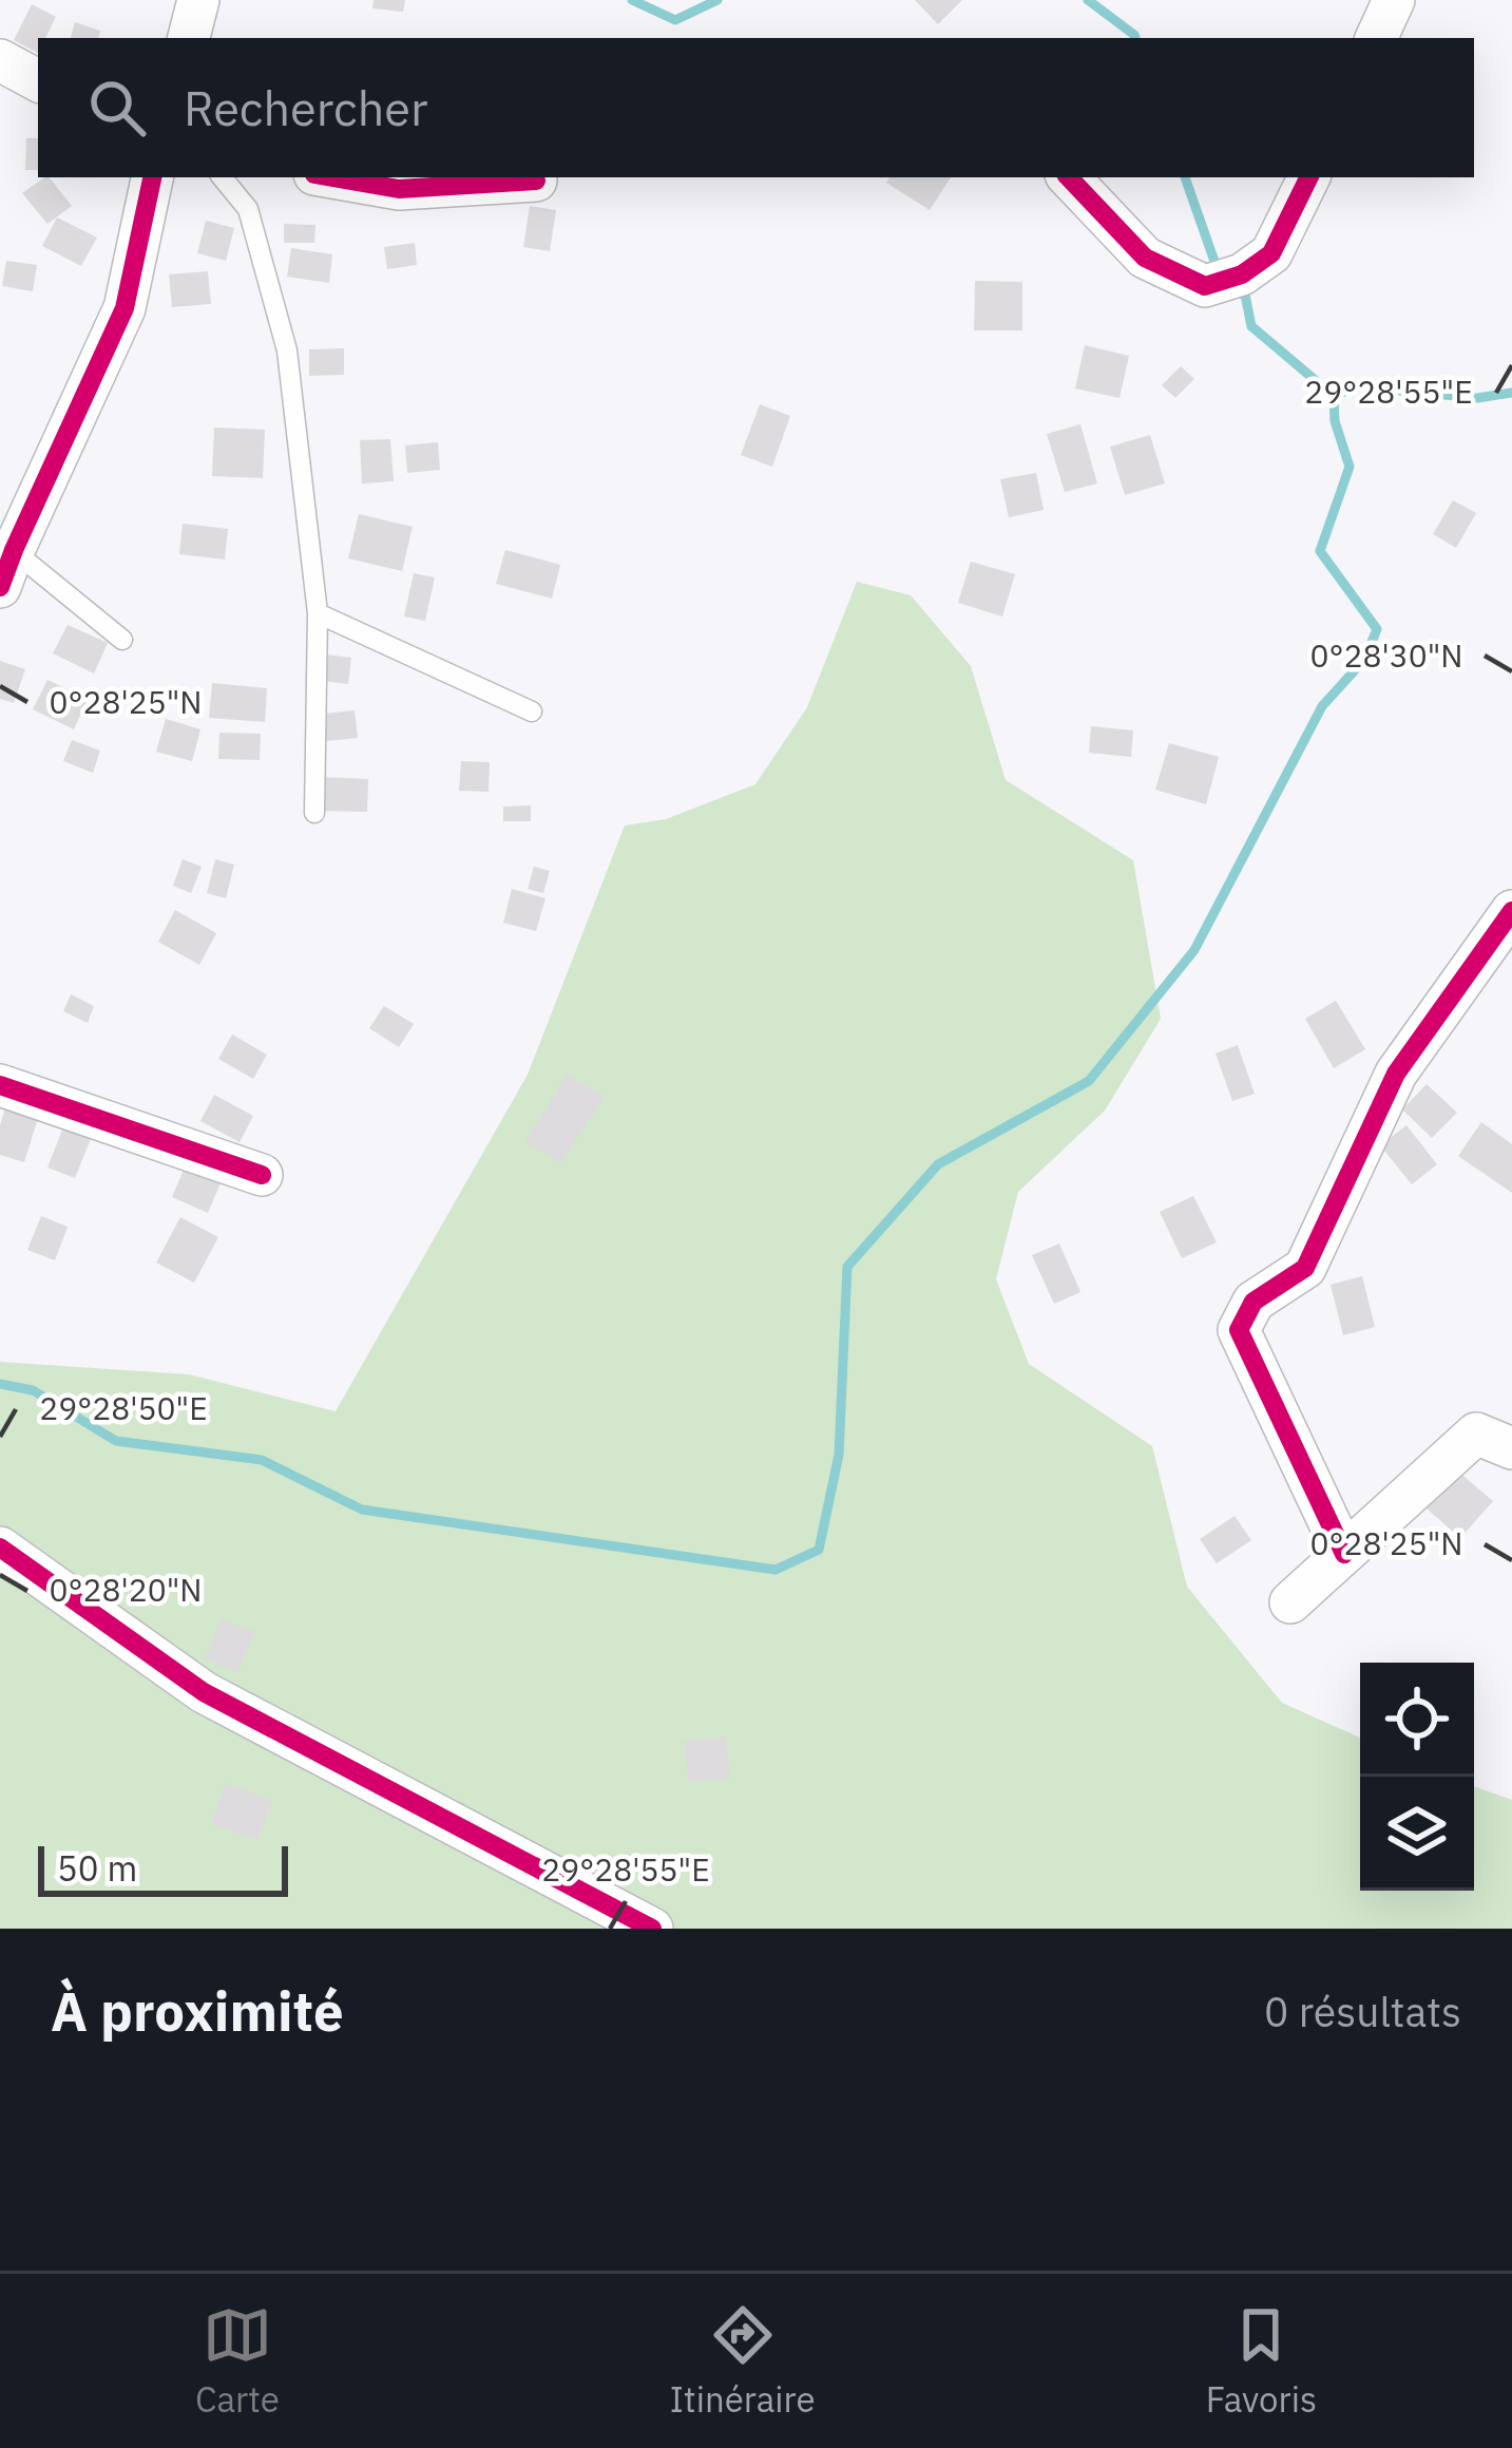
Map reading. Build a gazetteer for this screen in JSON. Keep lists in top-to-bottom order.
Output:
{
  "scale_bar": "50 m",
  "page": {
    "search": "Rechercher",
    "scale": "50 m",
    "heading": ["À proximité", "0 résultats"],
    "nav": ["Carte", "Itinéraire", "Favoris"]
  },
  "coordinates": [
    "29°28'55\"E",
    "0°28'30\"N",
    "0°28'25\"N",
    "29°28'50\"E",
    "0°28'20\"N"
  ]
}
